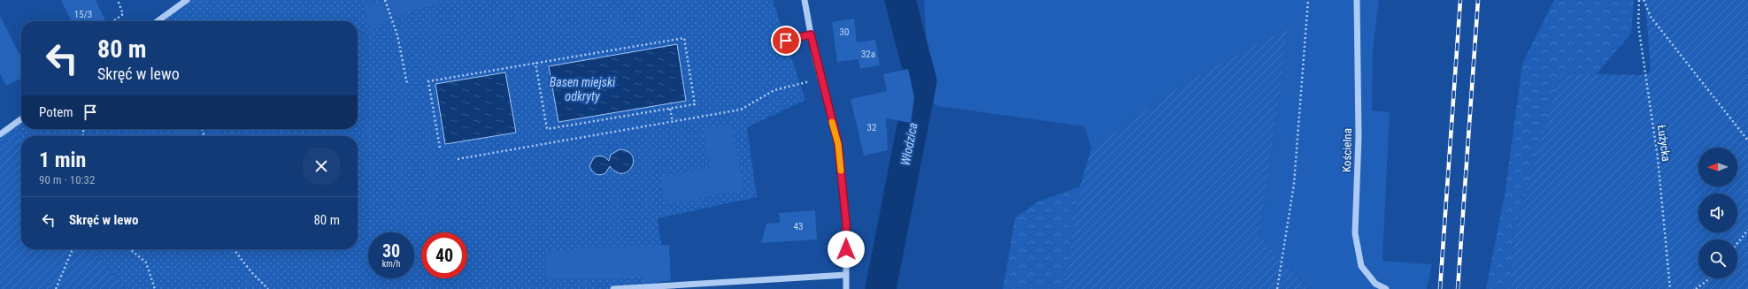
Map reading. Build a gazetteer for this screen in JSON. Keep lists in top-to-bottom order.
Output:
{
  "streets": {
    "street": ["Kościelna"],
    "path": ["Łużycka"]
  },
  "water": ["Basen miejski odkryty", "Włodzica"],
  "house_numbers": [
    "15/3",
    "30",
    "32a",
    "32",
    "43"
  ],
  "north": "left",
  "page": {
    "turn": ["80 m", "Skręć w lewo"],
    "then": "Potem",
    "heading": ["1 min", "90 m · 10:32"],
    "list": [
      {
        "name": "Skręć w lewo",
        "value": "80 m"
      }
    ],
    "speed": "30 km/h",
    "limit": "40"
  }
}
